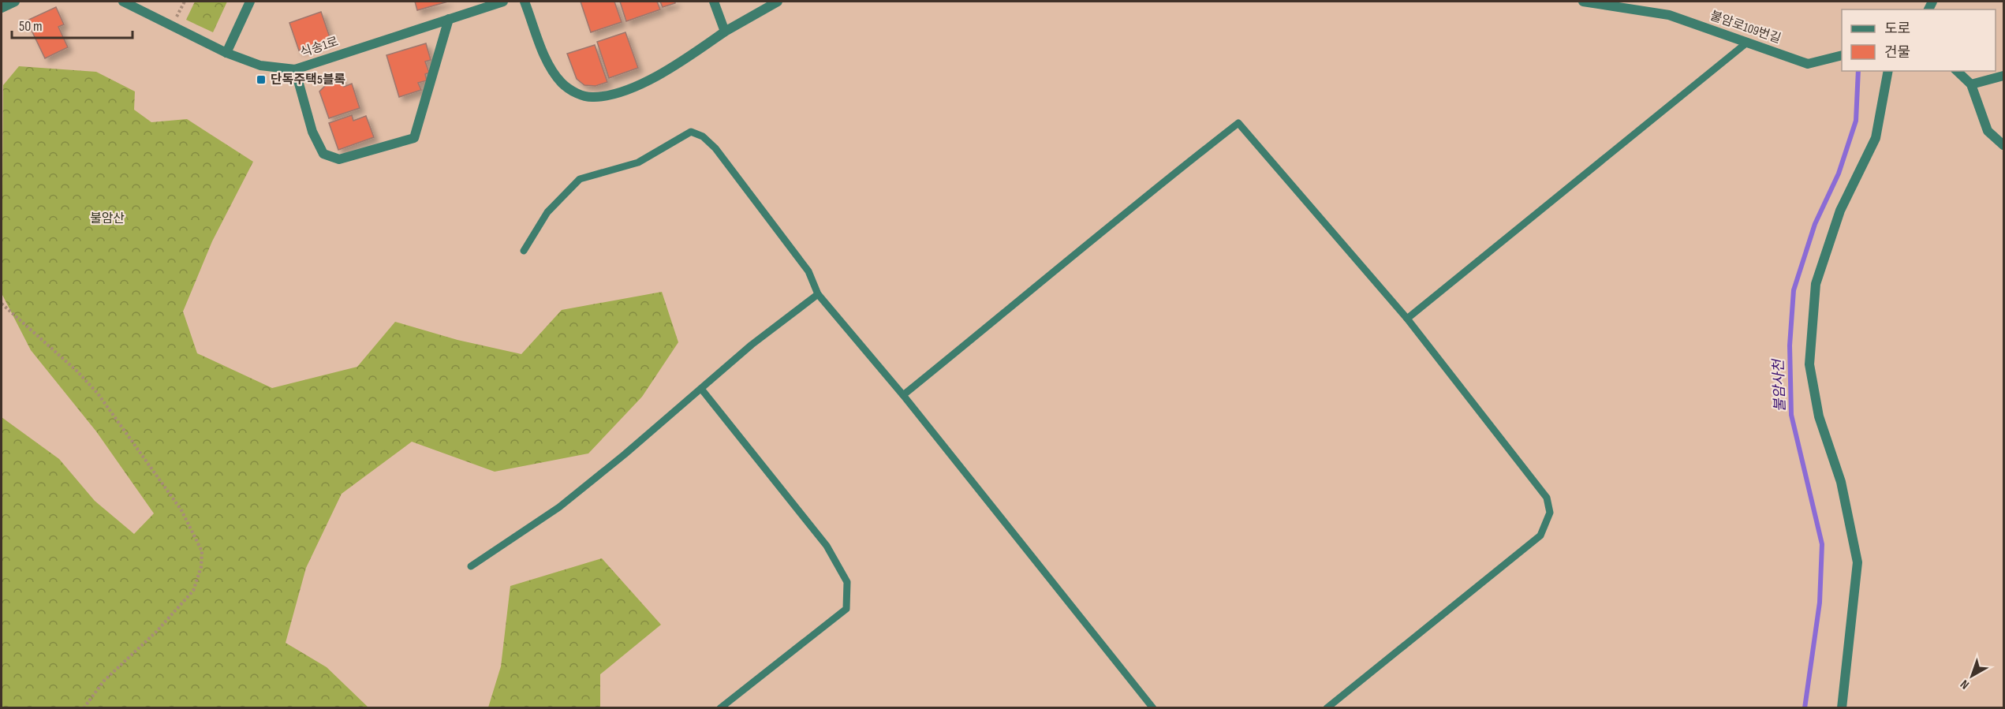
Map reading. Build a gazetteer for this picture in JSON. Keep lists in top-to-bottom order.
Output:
{
  "streets": {
    "street": ["불암로109번길", "식송1로"]
  },
  "water": ["불암사천"],
  "parks": ["불암산"],
  "places": {
    "transit": ["단독주택5블록"]
  },
  "legend": ["도로", "건물"],
  "scale_bar": "50 m",
  "north": "bottom left"
}
